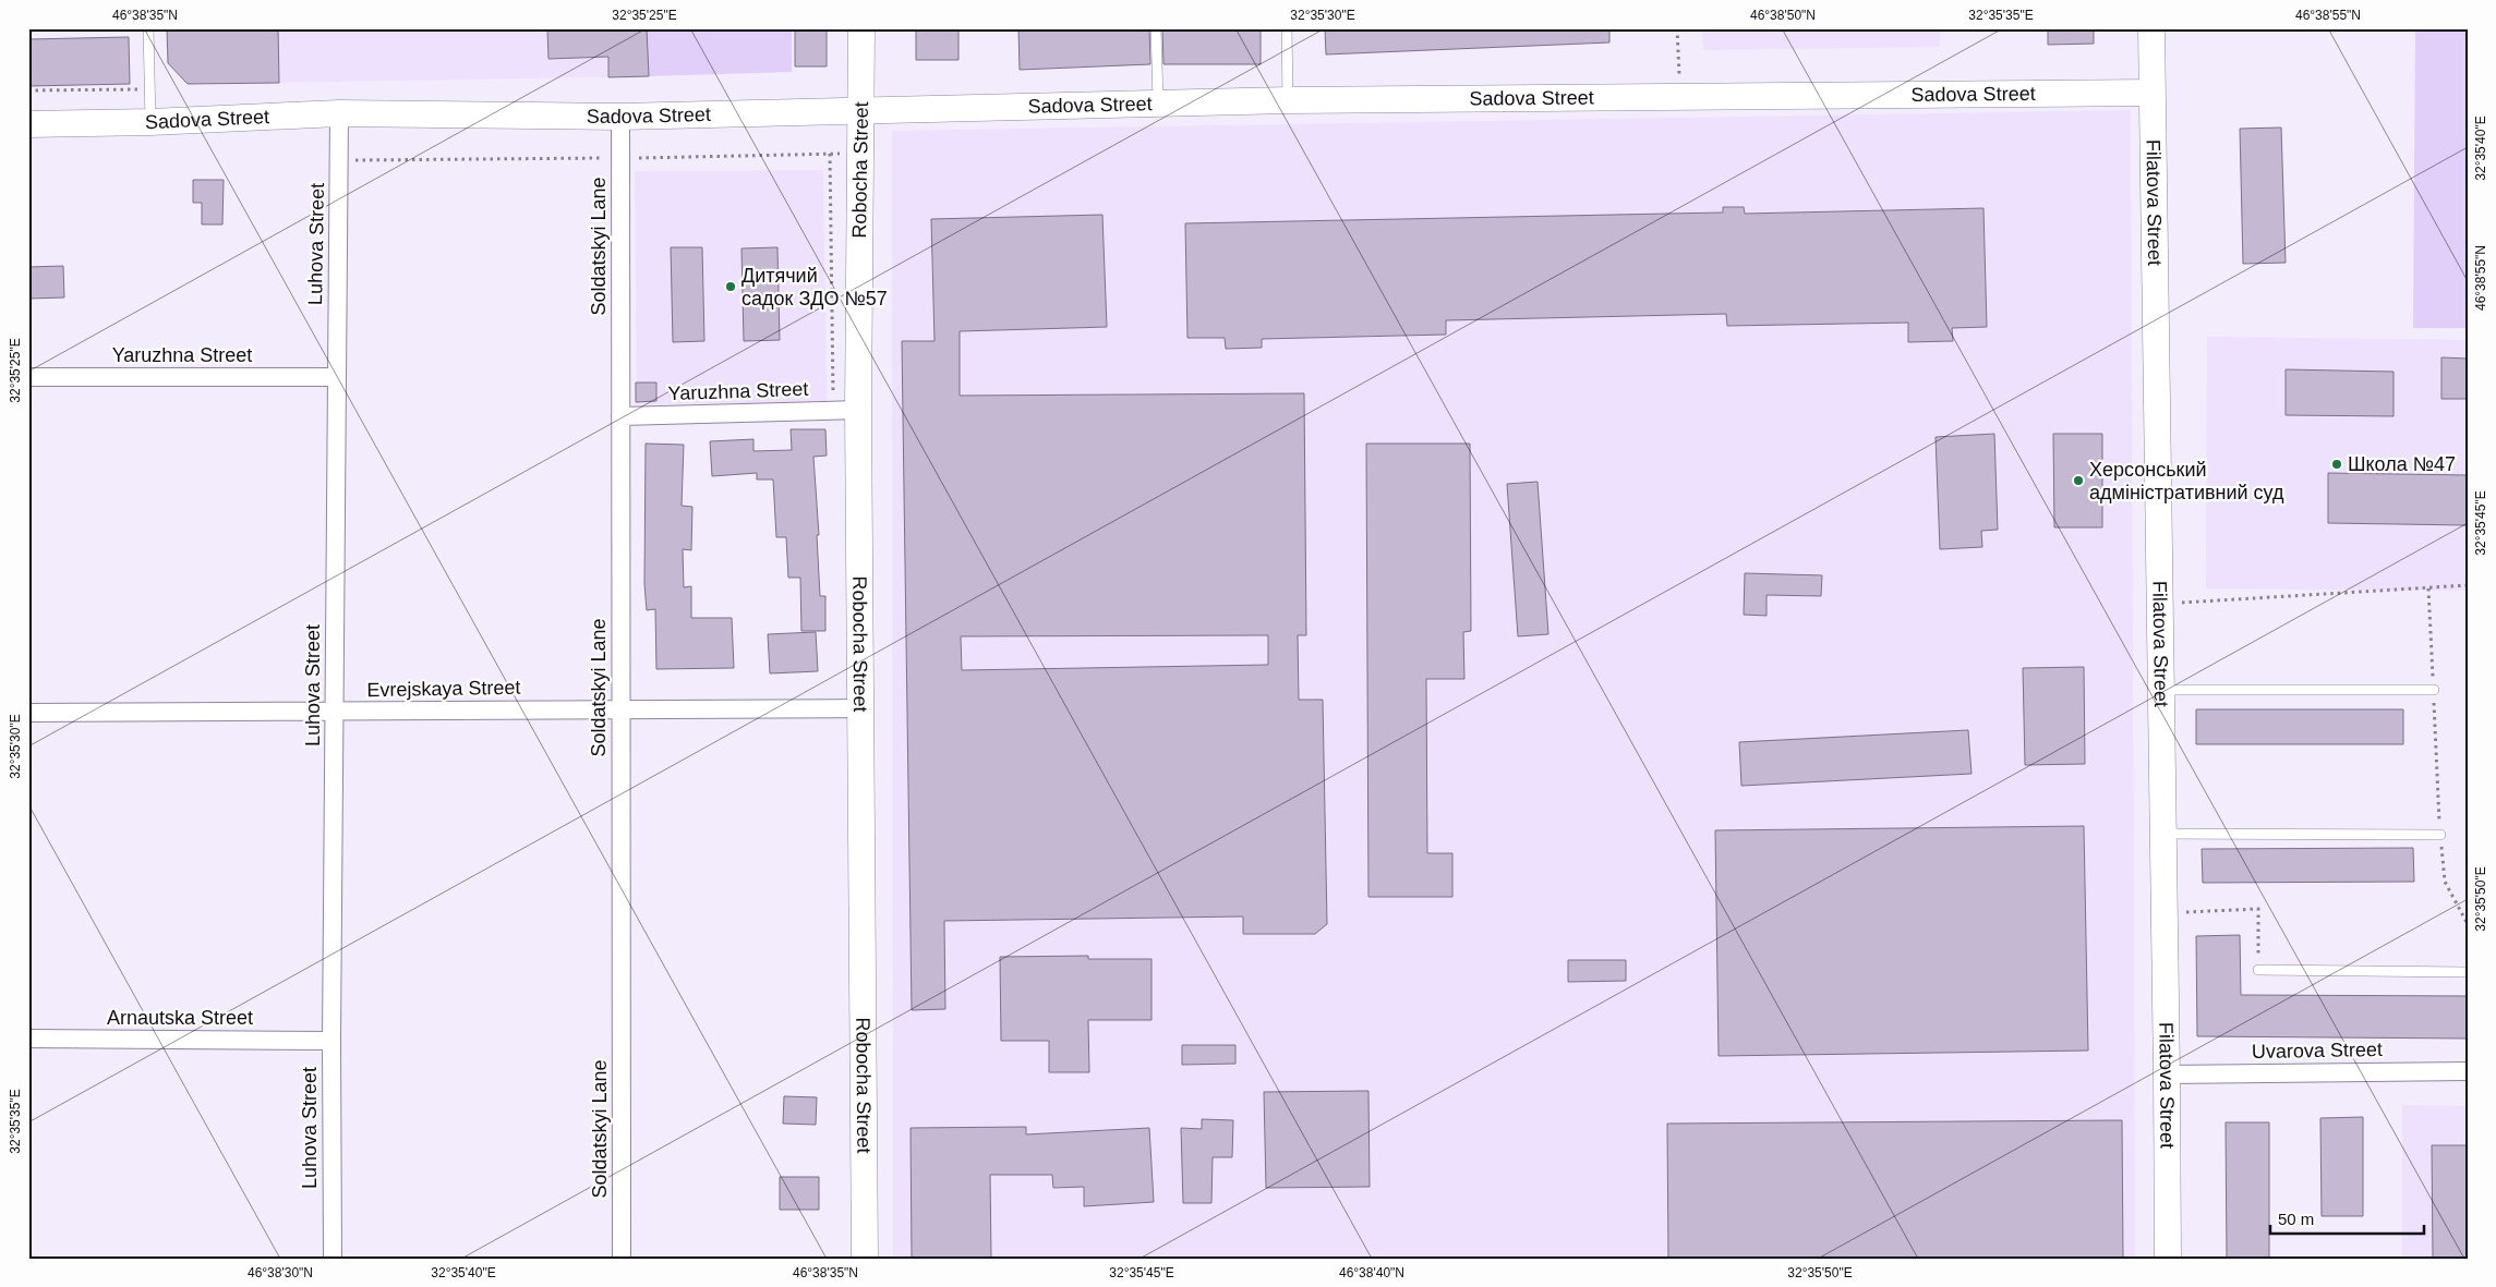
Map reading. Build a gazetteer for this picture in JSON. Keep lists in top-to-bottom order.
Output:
{
  "streets": {
    "street": [
      "Sadova Street",
      "Robocha Street",
      "Filatova Street",
      "Luhova Street",
      "Soldatskyi Lane",
      "Yaruzhna Street",
      "Evrejskaya Street",
      "Arnautska Street",
      "Uvarova Street"
    ]
  },
  "crossings": [
    ["Sadova Street", "Robocha Street"],
    ["Sadova Street", "Filatova Street"],
    ["Sadova Street", "Luhova Street"],
    ["Sadova Street", "Soldatskyi Lane"],
    ["Robocha Street", "Yaruzhna Street"],
    ["Robocha Street", "Evrejskaya Street"],
    ["Filatova Street", "Uvarova Street"],
    ["Luhova Street", "Yaruzhna Street"],
    ["Luhova Street", "Evrejskaya Street"],
    ["Luhova Street", "Arnautska Street"],
    ["Soldatskyi Lane", "Yaruzhna Street"],
    ["Soldatskyi Lane", "Evrejskaya Street"]
  ],
  "places": ["Дитячий садок ЗДО №57", "Школа №47", "Херсонський адміністративний суд"],
  "scale_bar": "50 m",
  "coordinates": [
    "46°38'35\"N",
    "32°35'25\"E",
    "32°35'30\"E",
    "46°38'50\"N",
    "32°35'35\"E",
    "46°38'55\"N",
    "32°35'40\"E",
    "32°35'45\"E",
    "32°35'50\"E",
    "46°38'30\"N",
    "46°38'40\"N"
  ]
}
